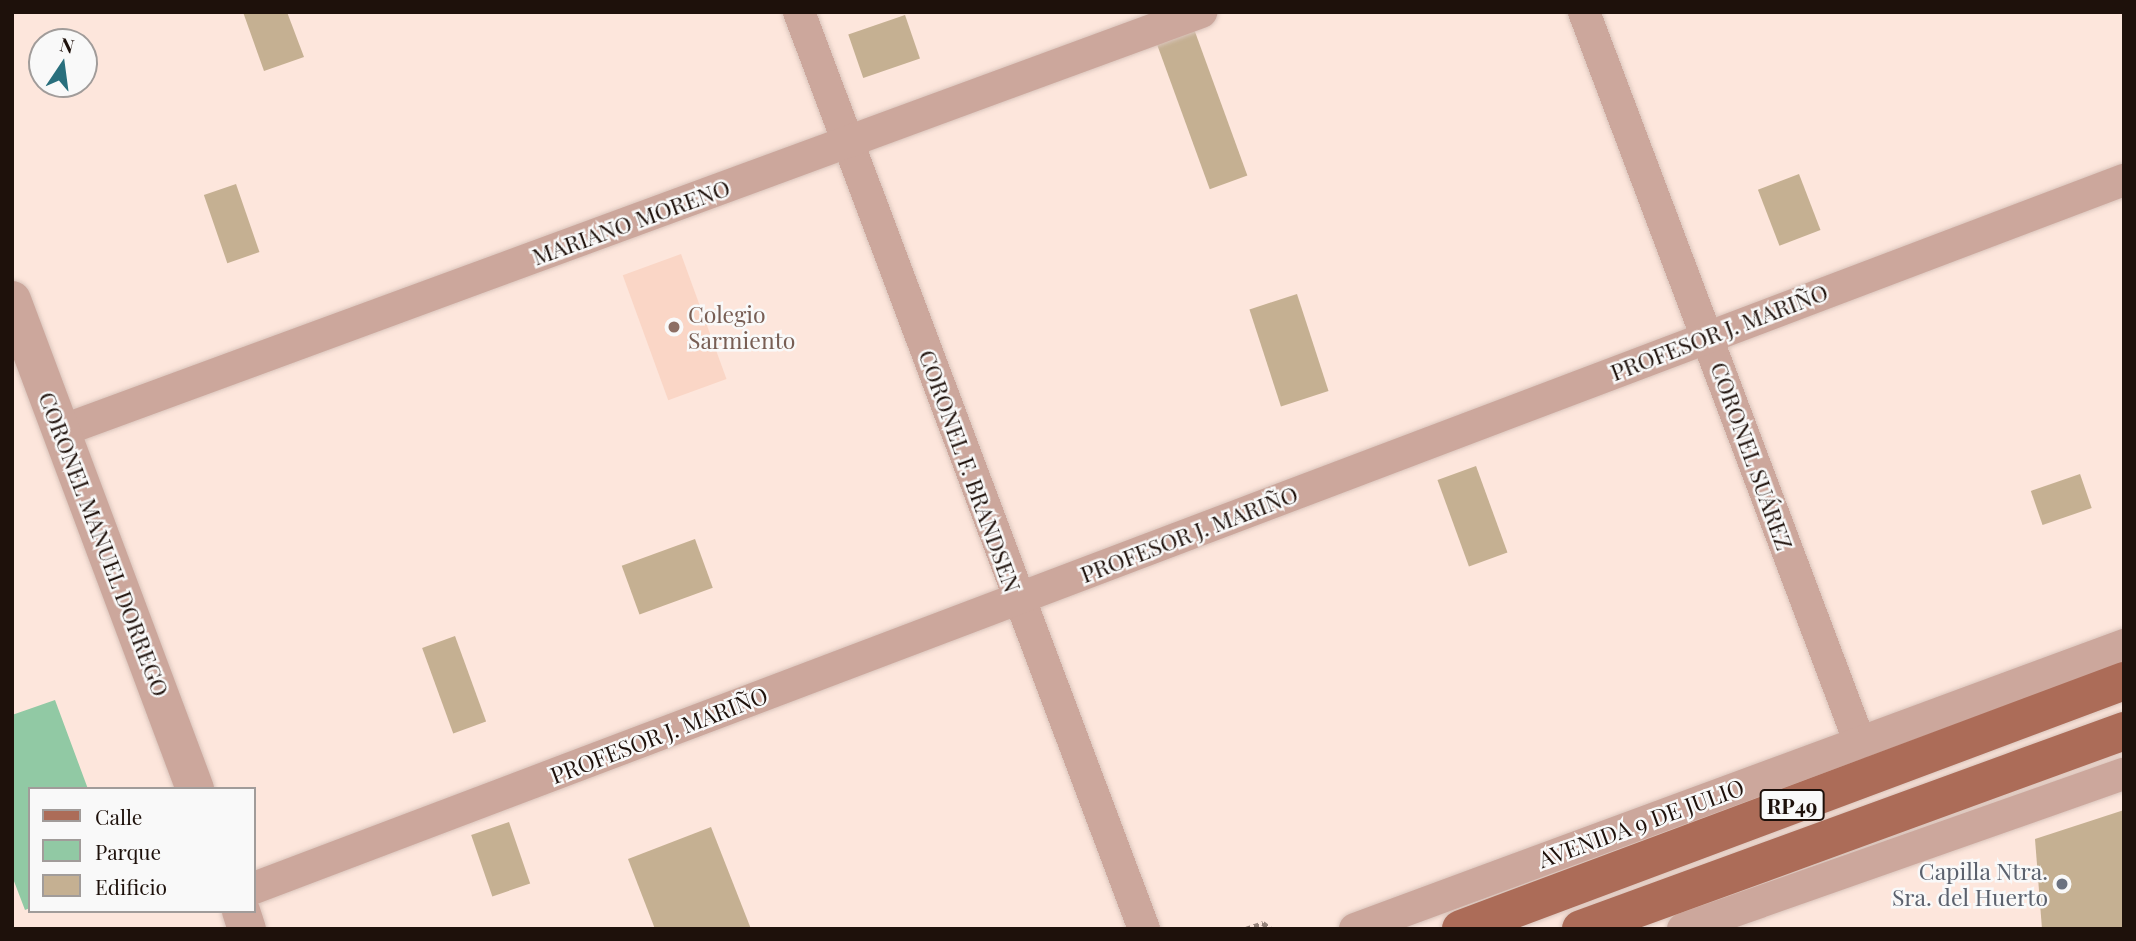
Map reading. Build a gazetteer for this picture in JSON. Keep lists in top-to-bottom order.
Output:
{
  "streets": {
    "main road": ["RP49"],
    "street": [
      "MARIANO MORENO",
      "PROFESOR J. MARIÑO",
      "CORONEL SUÁREZ",
      "CORONEL F. BRANDSEN",
      "CORONEL MANUEL DORREGO",
      "AVENIDA 9 DE JULIO"
    ]
  },
  "crossings": [
    ["MARIANO MORENO", "CORONEL F. BRANDSEN"],
    ["MARIANO MORENO", "CORONEL MANUEL DORREGO"],
    ["PROFESOR J. MARIÑO", "CORONEL SUÁREZ"],
    ["PROFESOR J. MARIÑO", "CORONEL F. BRANDSEN"],
    ["CORONEL SUÁREZ", "AVENIDA 9 DE JULIO"]
  ],
  "places": ["Colegio Sarmiento", "Capilla Ntra. Sra. del Huerto"],
  "legend": ["Calle", "Parque", "Edificio"],
  "north": "top"
}
